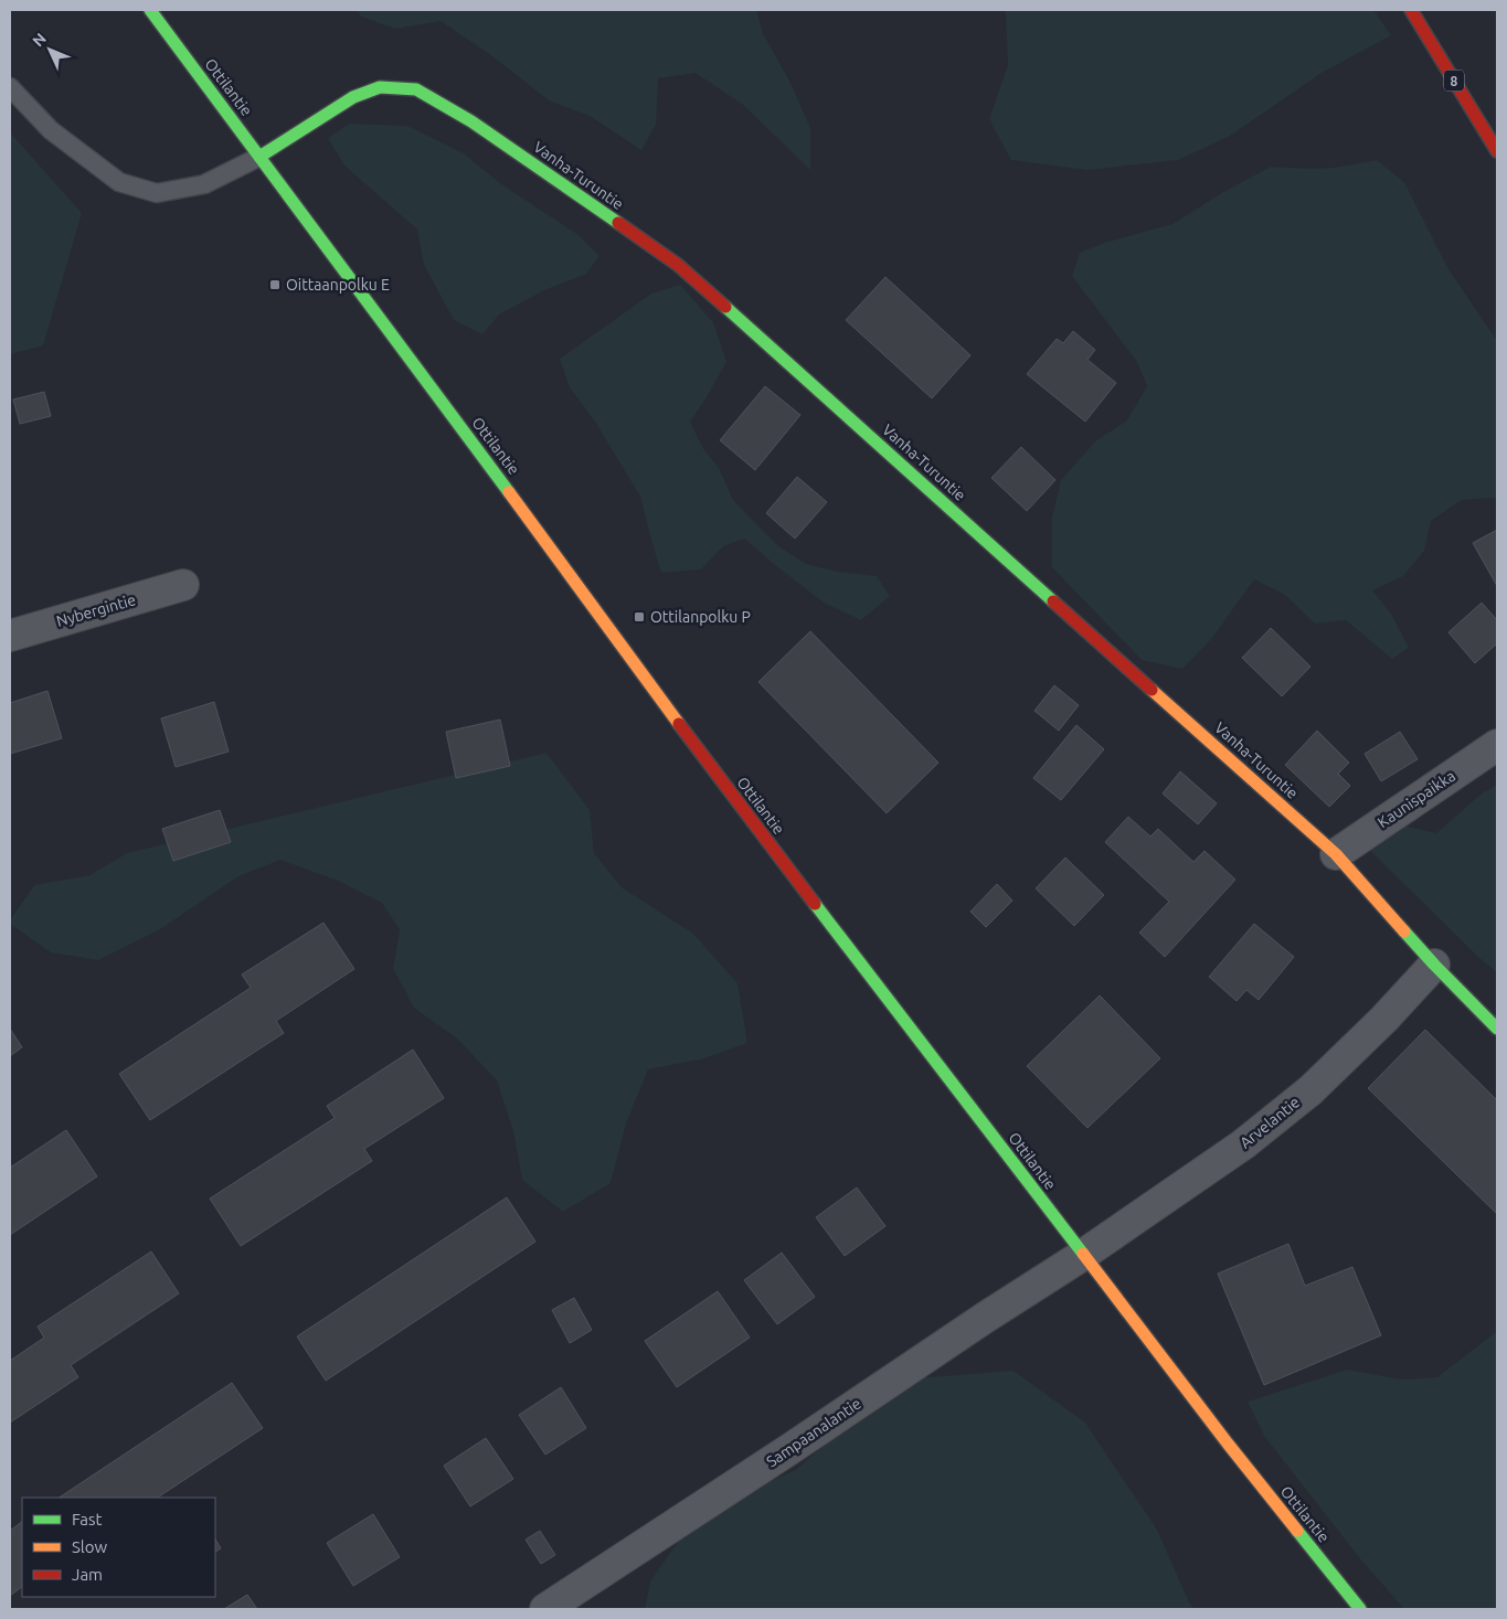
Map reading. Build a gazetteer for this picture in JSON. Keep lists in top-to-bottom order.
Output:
{
  "streets": {
    "main road": ["8", "Ottilantie", "Vanha-Turuntie"],
    "street": [
      "Nybergintie",
      "Kaunispaikka",
      "Arvelantie",
      "Sampaanalantie"
    ]
  },
  "crossings": [
    ["Ottilantie", "Vanha-Turuntie"],
    ["Ottilantie", "Arvelantie"],
    ["Ottilantie", "Sampaanalantie"],
    ["Vanha-Turuntie", "Kaunispaikka"],
    ["Vanha-Turuntie", "Arvelantie"],
    ["Arvelantie", "Sampaanalantie"]
  ],
  "places": {
    "transit": ["Oittaanpolku E", "Ottilanpolku P"]
  },
  "legend": ["Fast", "Slow", "Jam"],
  "north": "top left"
}
